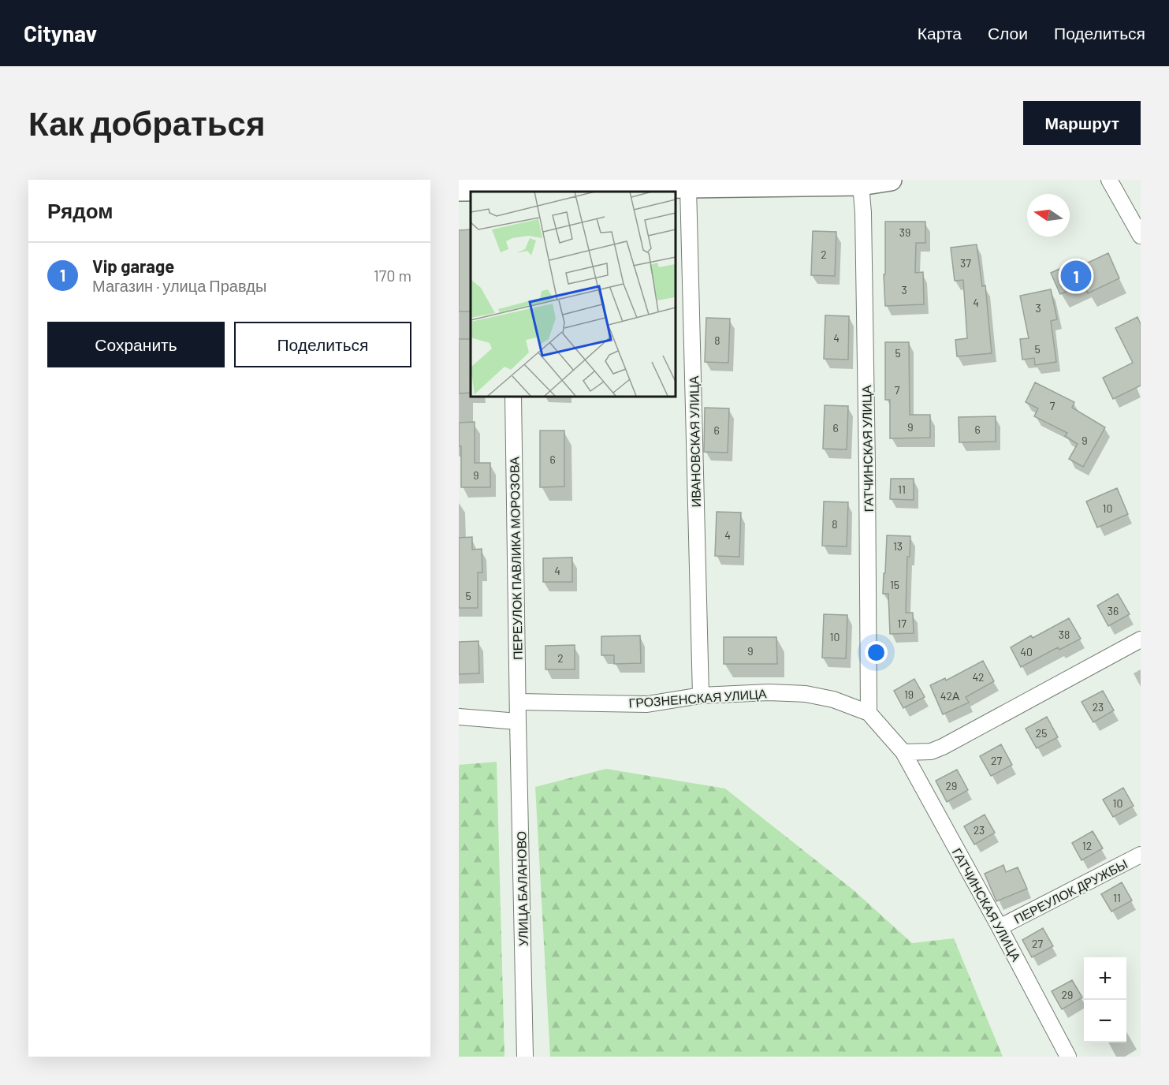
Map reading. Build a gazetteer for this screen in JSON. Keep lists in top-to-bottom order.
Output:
{
  "streets": {
    "street": [
      "ИВАНОВСКАЯ УЛИЦА",
      "ГАТЧИНСКАЯ УЛИЦА",
      "ПЕРЕУЛОК ПАВЛИКА МОРОЗОВА",
      "ГРОЗНЕНСКАЯ УЛИЦА",
      "УЛИЦА БАЛАНОВО",
      "ПЕРЕУЛОК ДРУЖБЫ"
    ]
  },
  "crossings": [
    ["ИВАНОВСКАЯ УЛИЦА", "ГРОЗНЕНСКАЯ УЛИЦА"],
    ["ГАТЧИНСКАЯ УЛИЦА", "ГРОЗНЕНСКАЯ УЛИЦА"],
    ["ГАТЧИНСКАЯ УЛИЦА", "ПЕРЕУЛОК ДРУЖБЫ"],
    ["ПЕРЕУЛОК ПАВЛИКА МОРОЗОВА", "ГРОЗНЕНСКАЯ УЛИЦА"],
    ["ПЕРЕУЛОК ПАВЛИКА МОРОЗОВА", "УЛИЦА БАЛАНОВО"]
  ],
  "house_numbers": [
    "39",
    "2",
    "37",
    "3",
    "4",
    "3",
    "4",
    "8",
    "5",
    "5",
    "7",
    "7",
    "9",
    "6",
    "6",
    "6",
    "9",
    "6",
    "9",
    "11",
    "10",
    "8",
    "4",
    "13",
    "4",
    "15",
    "5",
    "36",
    "17",
    "38",
    "10",
    "9",
    "40",
    "2",
    "42",
    "19",
    "42А",
    "23",
    "25",
    "27",
    "29",
    "10",
    "23",
    "12",
    "11",
    "27",
    "29"
  ],
  "north": "left",
  "page": {
    "header": "Citynav",
    "nav": ["Карта", "Слои", "Поделиться"],
    "buttons": [
      "Маршрут",
      ["Сохранить", "Поделиться"]
    ],
    "title": "Как добраться",
    "heading": "Рядом",
    "list": [
      {
        "mark": "1",
        "name": "Vip garage",
        "note": "Магазин · улица Правды",
        "value": "170 m"
      }
    ],
    "pins": "1",
    "map_buttons": ["+", "−"]
  }
}
